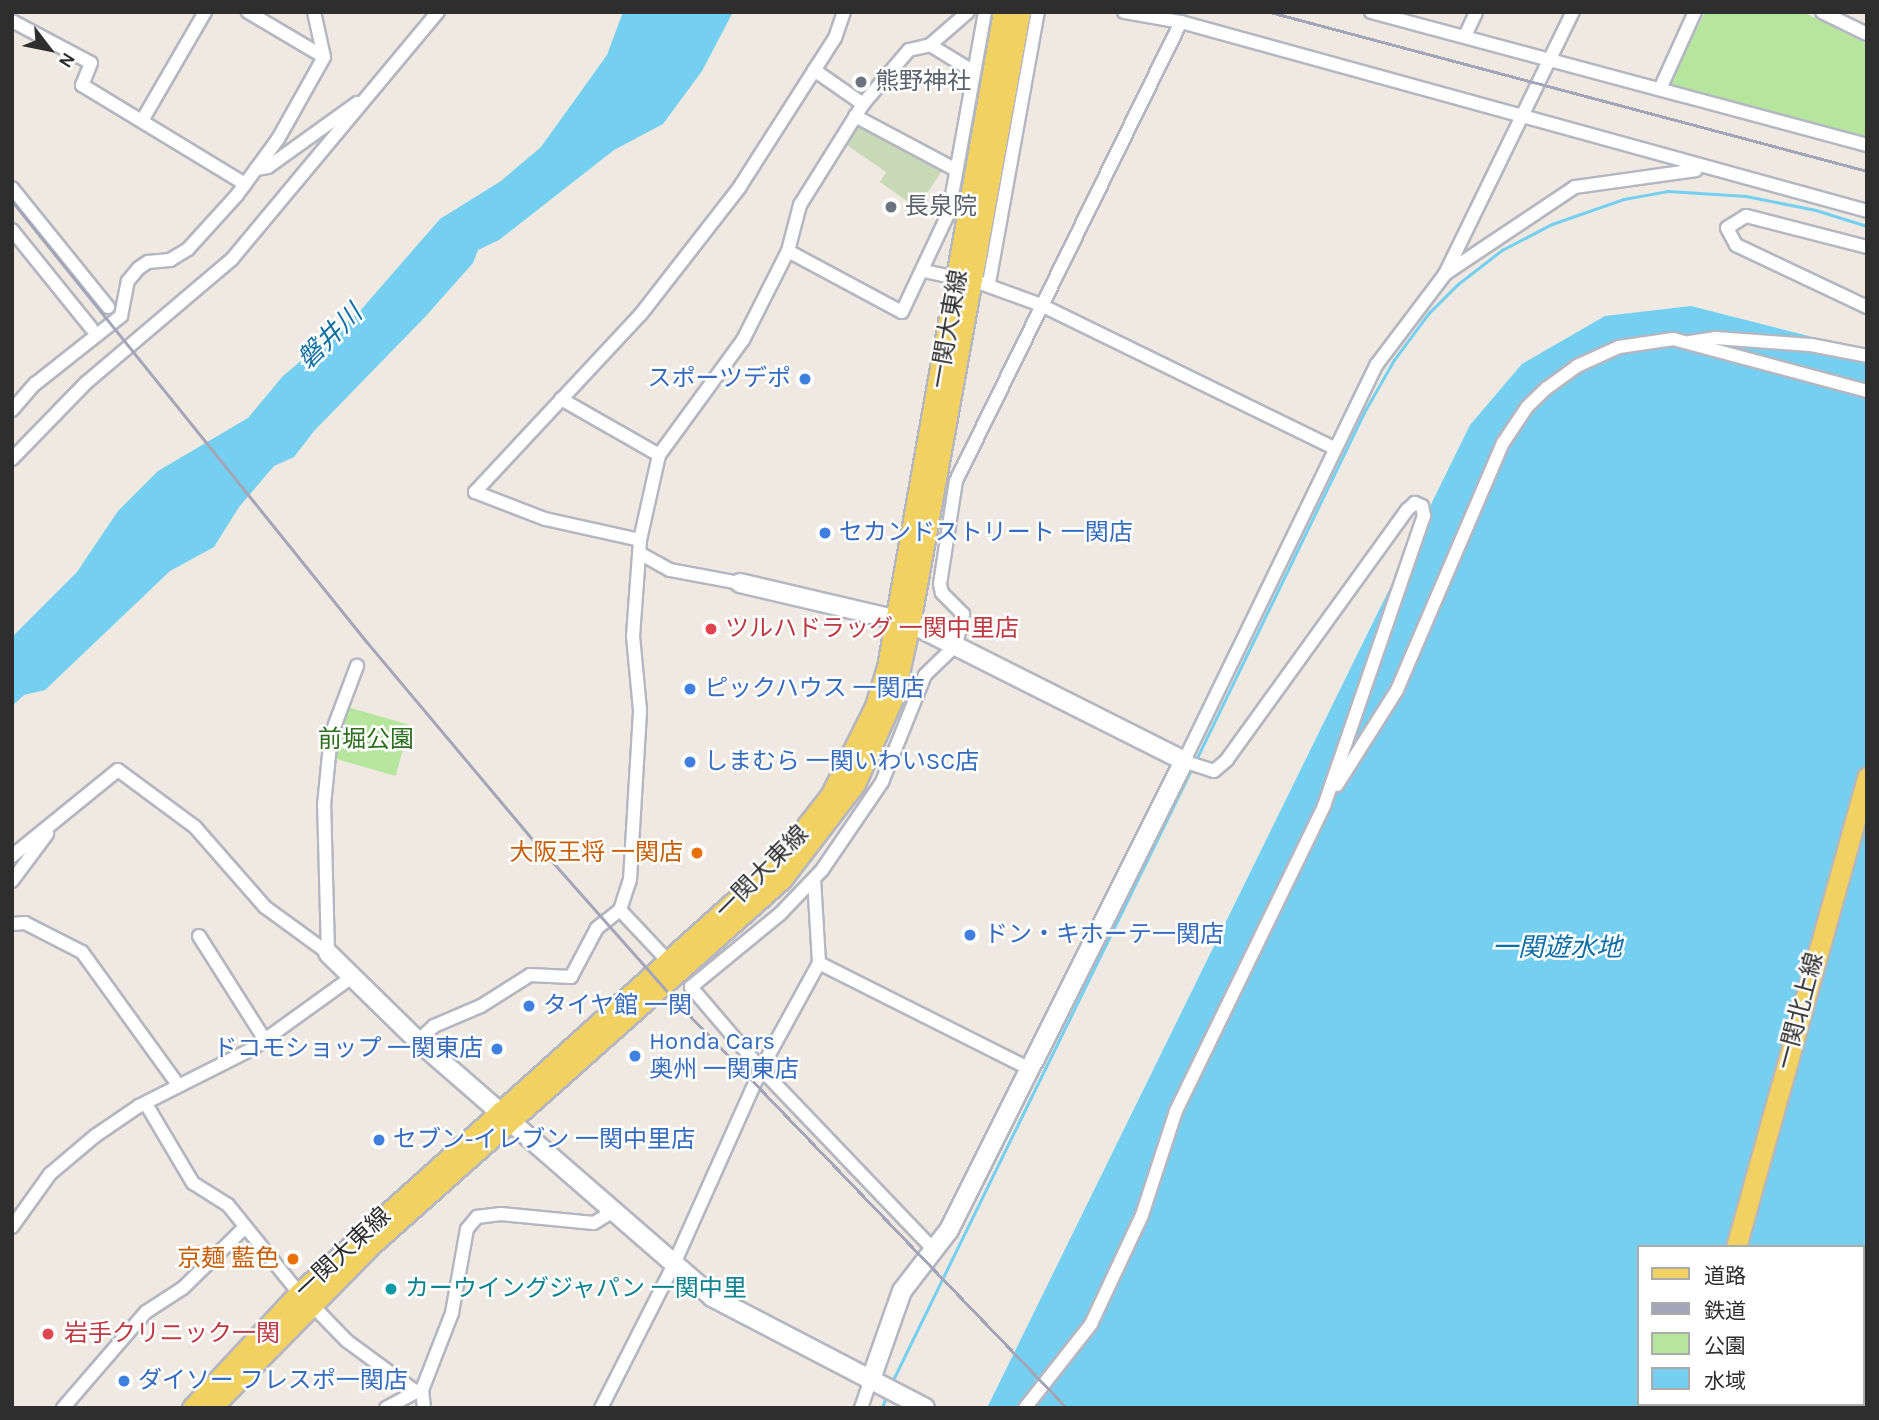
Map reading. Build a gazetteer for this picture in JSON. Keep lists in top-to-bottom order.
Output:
{
  "streets": {
    "main road": ["一関大東線", "一関北上線"]
  },
  "water": ["磐井川", "一関遊水地"],
  "parks": ["前堀公園"],
  "places": [
    "熊野神社",
    "長泉院",
    "スポーツデポ",
    "セカンドストリート 一関店",
    "ツルハドラッグ 一関中里店",
    "ピックハウス 一関店",
    "しまむら 一関いわいSC店",
    "大阪王将 一関店",
    "ドン・キホーテ一関店",
    "タイヤ館 一関",
    "ドコモショップ 一関東店",
    "Honda Cars 奥州 一関東店",
    "セブン-イレブン 一関中里店",
    "京麺 藍色",
    "カーウイングジャパン 一関中里",
    "岩手クリニック一関",
    "ダイソー フレスポ一関店"
  ],
  "legend": [
    "道路",
    "鉄道",
    "公園",
    "水域"
  ],
  "north": "bottom right"
}
